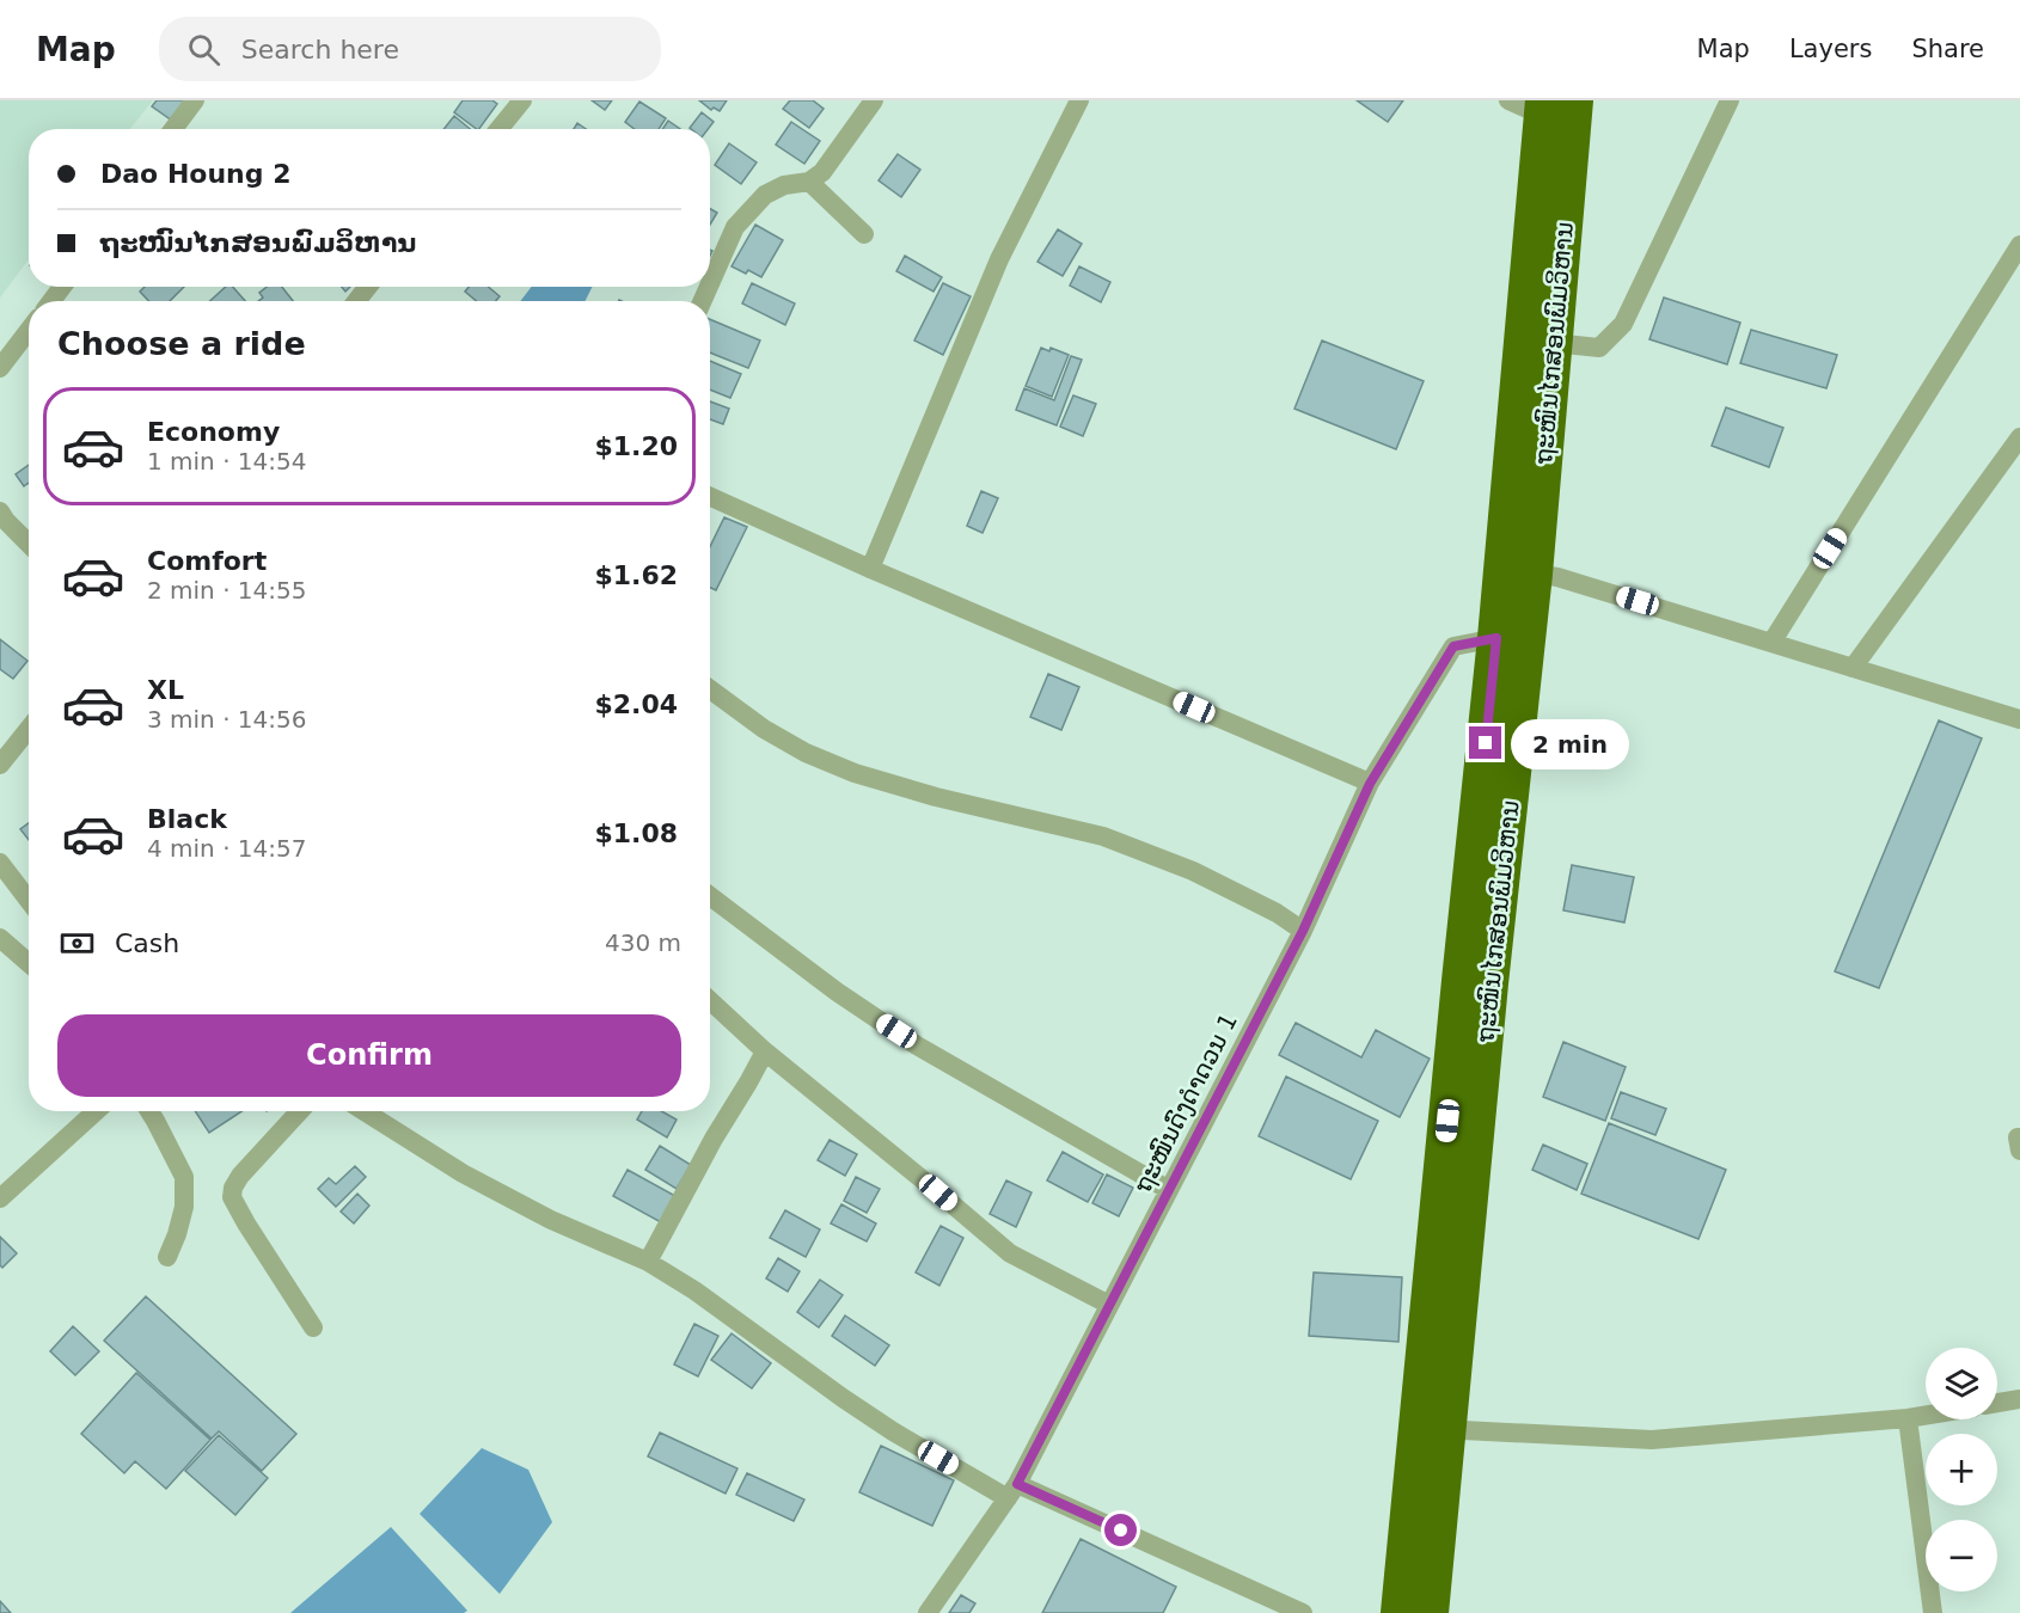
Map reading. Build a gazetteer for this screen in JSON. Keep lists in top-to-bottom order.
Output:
{
  "streets": {
    "highway": ["ຖະໜົນໄກສອນພົມວິຫານ"],
    "street": ["ຖະໜົນດົງດຳດວນ 1"]
  },
  "crossings": [
    ["ຖະໜົນໄກສອນພົມວິຫານ", "ຖະໜົນດົງດຳດວນ 1"]
  ],
  "page": {
    "header": "Map",
    "search": "Search here",
    "nav": ["Map", "Layers", "Share"],
    "banner": ["Dao Houng 2", "ຖະໜົນໄກສອນພົມວິຫານ"],
    "heading": "Choose a ride",
    "list": [
      {
        "name": "Economy",
        "note": "1 min · 14:54",
        "value": "$1.20"
      },
      {
        "name": "Comfort",
        "note": "2 min · 14:55",
        "value": "$1.62"
      },
      {
        "name": "XL",
        "note": "3 min · 14:56",
        "value": "$2.04"
      },
      {
        "name": "Black",
        "note": "4 min · 14:57",
        "value": "$1.08"
      }
    ],
    "bubble": "2 min",
    "pay": ["Cash", "430 m"],
    "buttons": "Confirm",
    "map_buttons": ["+", "−"]
  }
}
